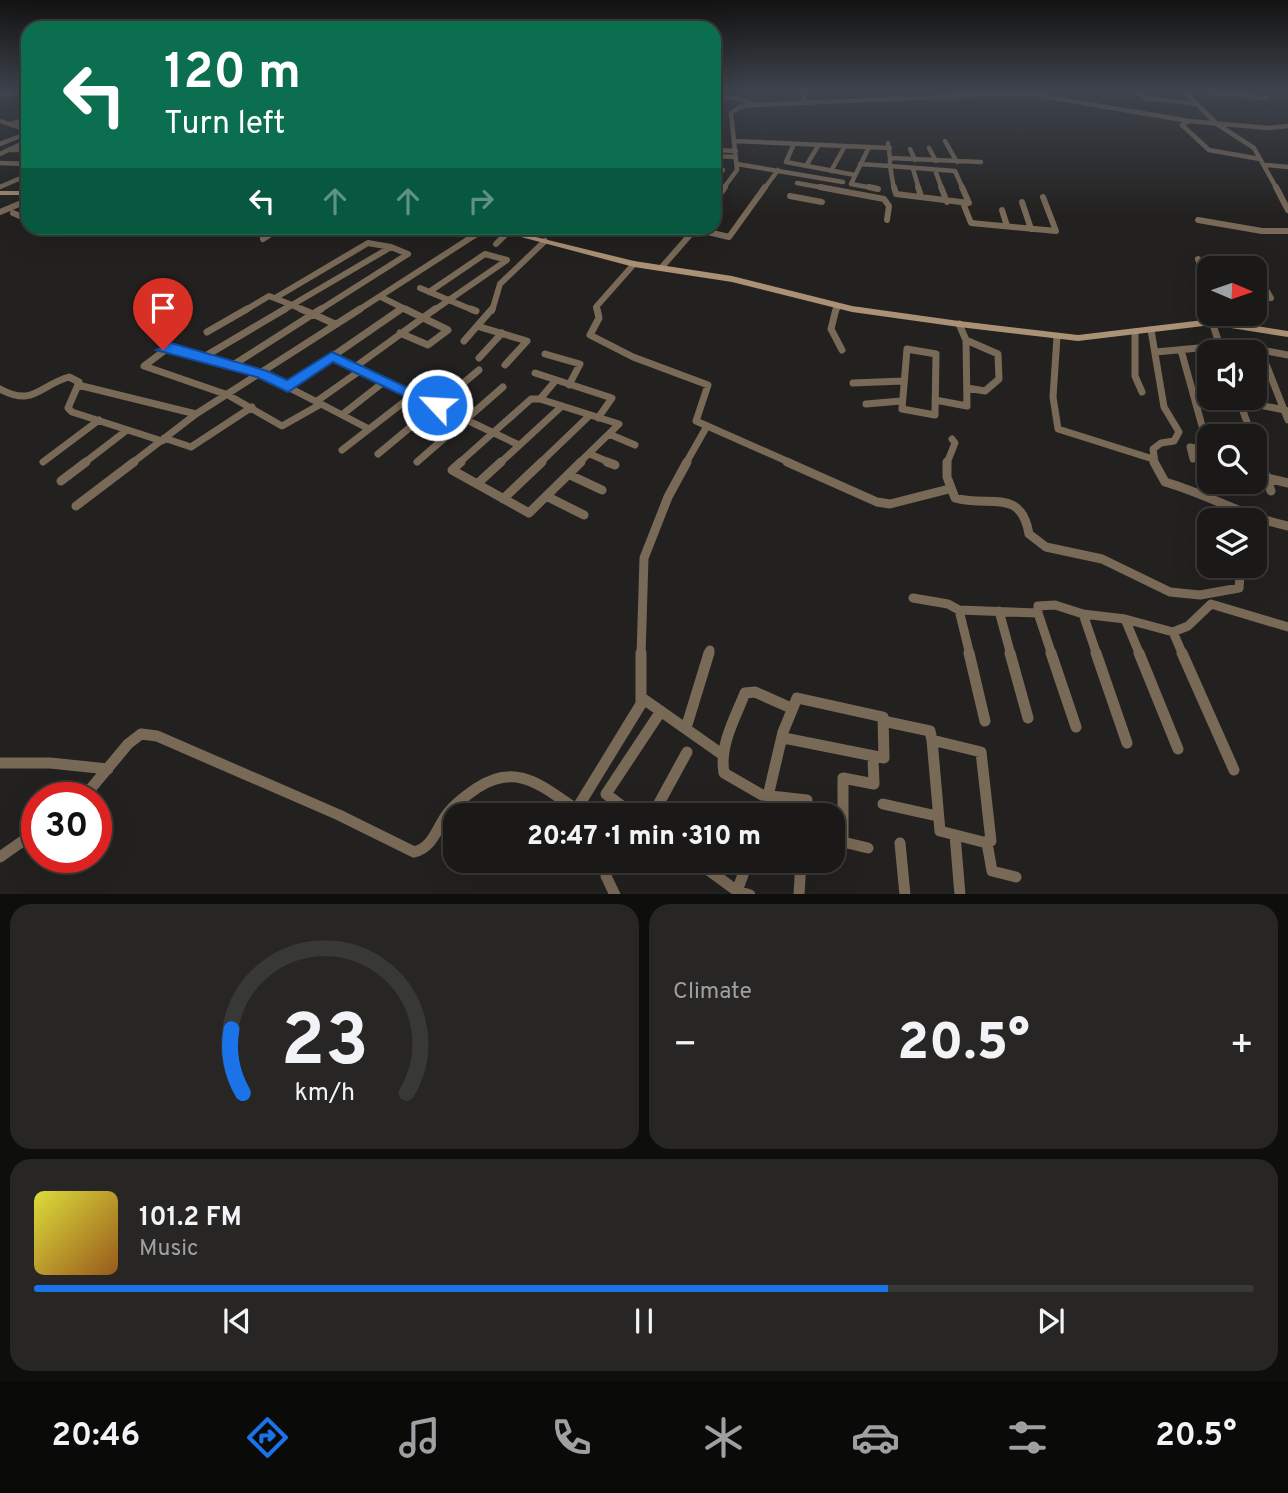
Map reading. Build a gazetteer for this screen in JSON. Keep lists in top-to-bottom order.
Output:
{
  "north": "right",
  "page": {
    "turn": ["120 m", "Turn left"],
    "limit": "30",
    "trip": "20:47 · 1 min · 310 m",
    "tile": "Climate",
    "heat": ["−", "20.5°", "+"],
    "song": ["101.2 FM", "Music"],
    "tabs": ["20:46", "20.5°"],
    "gauge": ["23", "km/h"]
  }
}
